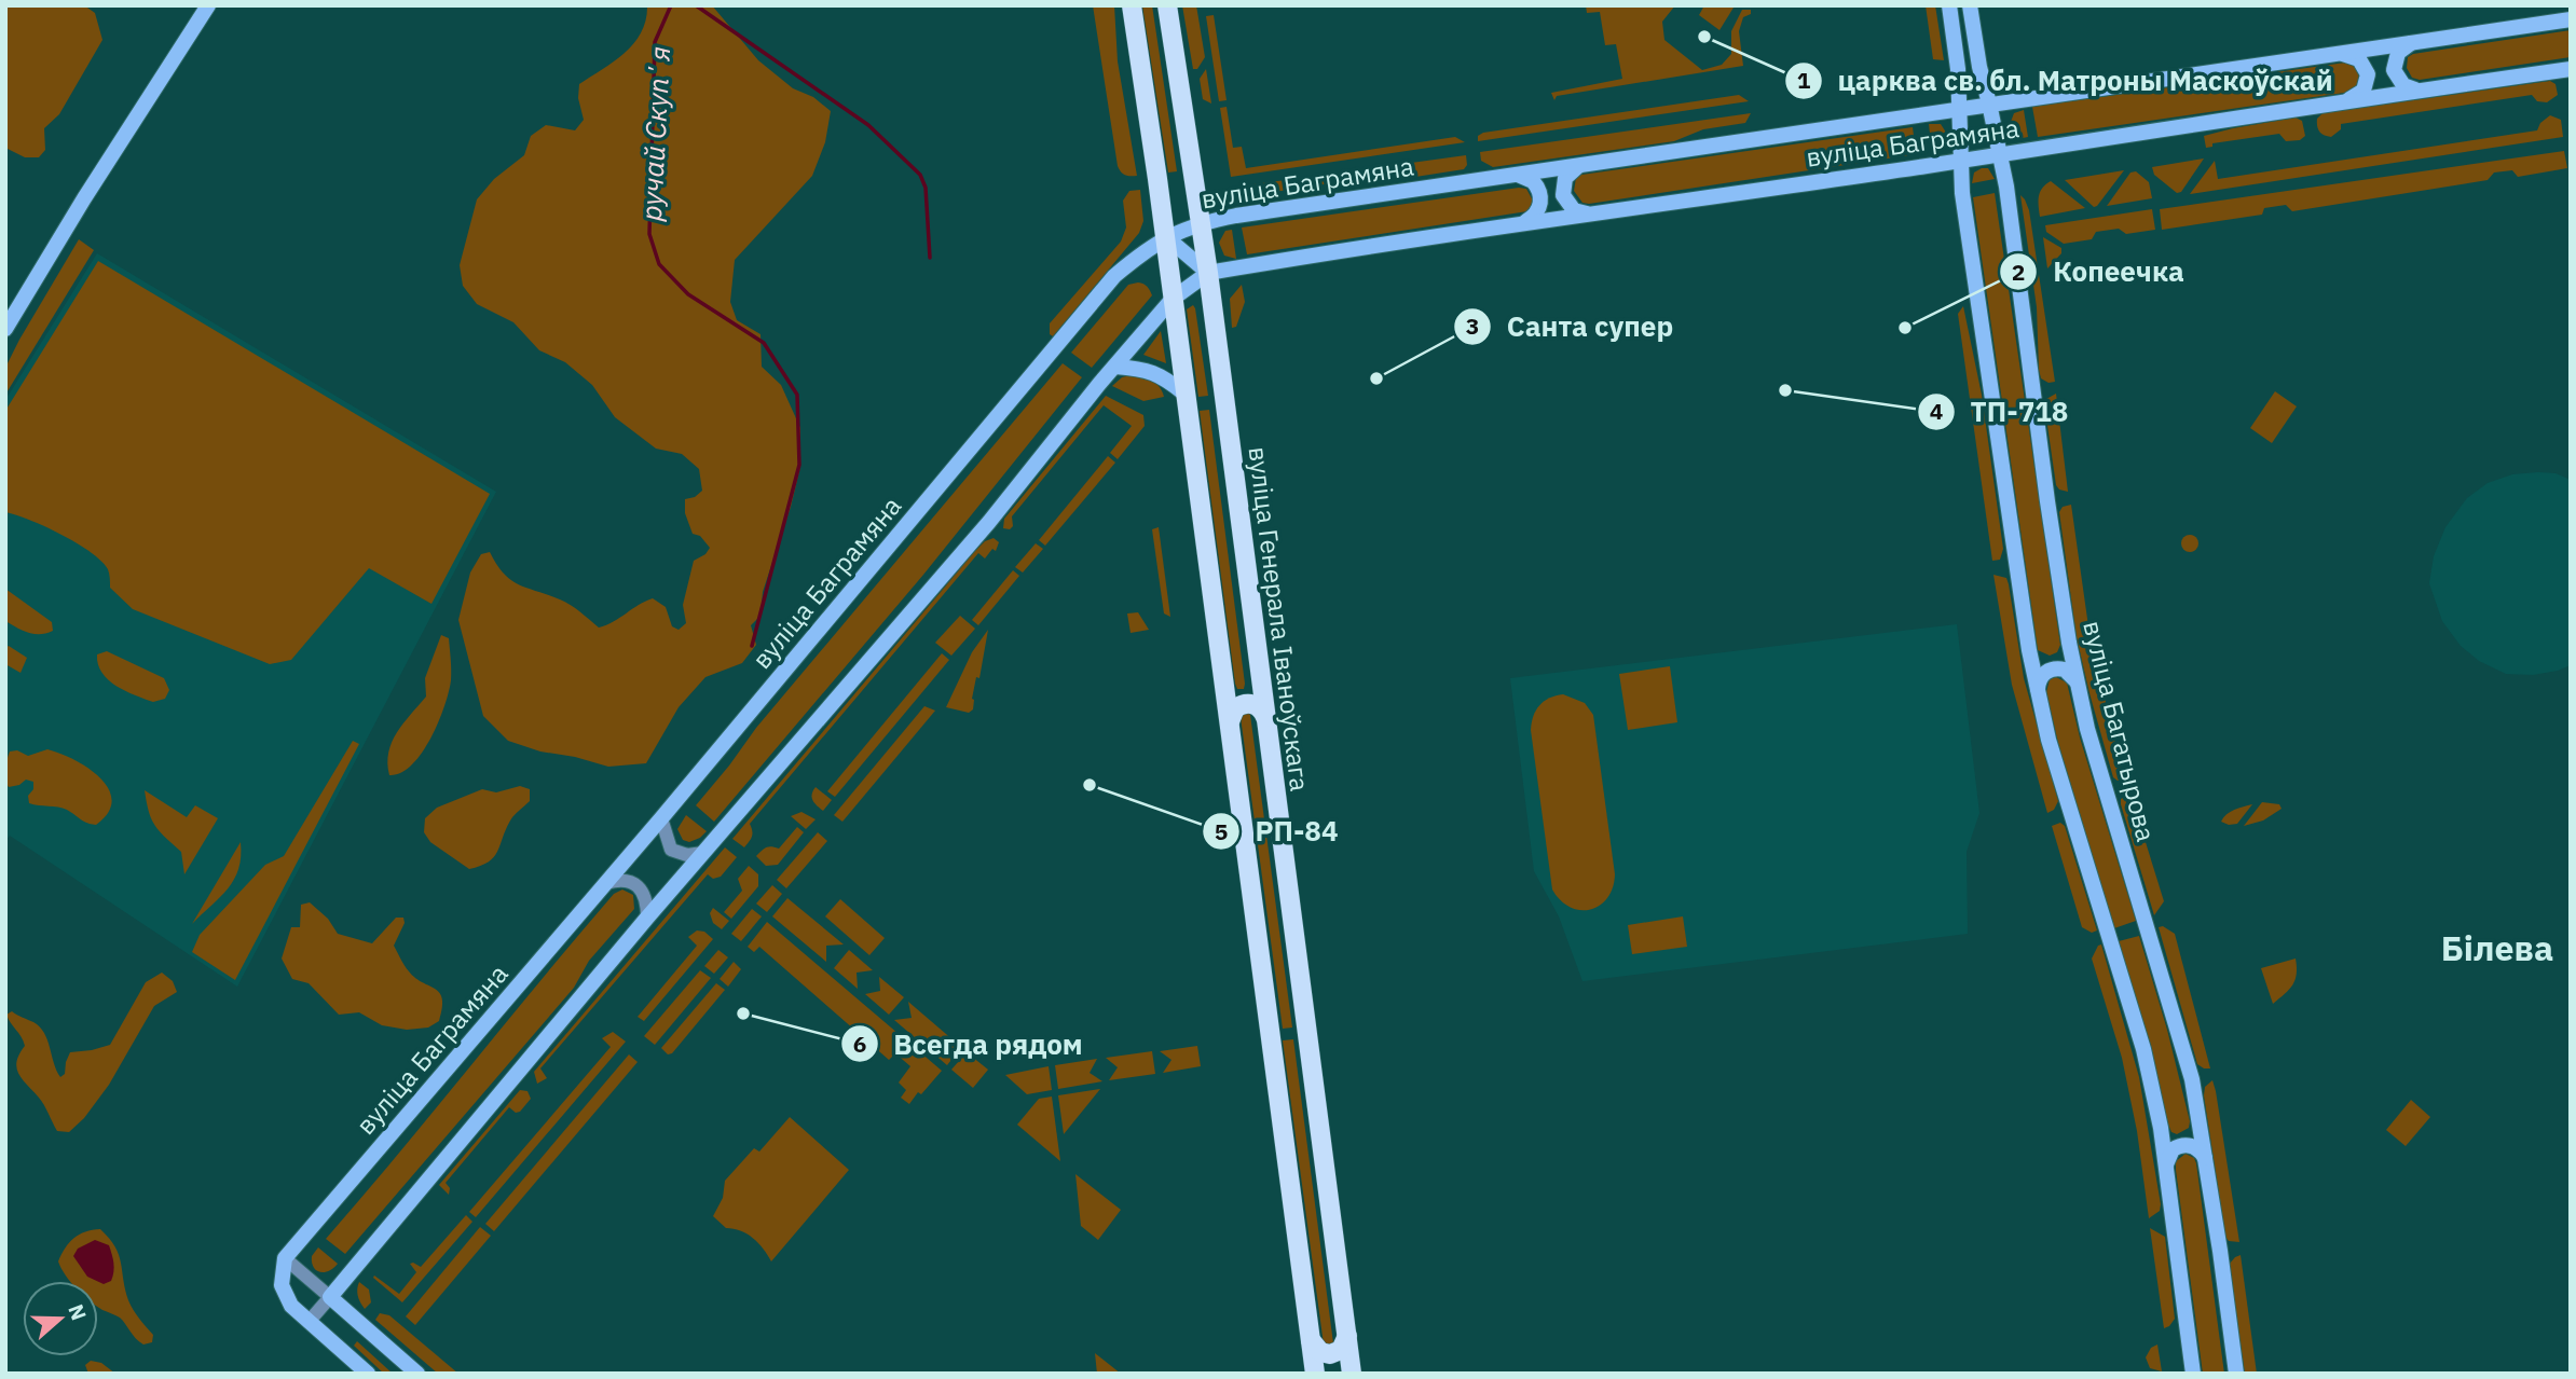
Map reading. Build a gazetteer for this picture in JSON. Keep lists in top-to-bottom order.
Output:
{
  "streets": {
    "main road": ["вуліца Генерала Іваноўскага"],
    "street": ["вуліца Баграмяна", "вуліца Багатырова"]
  },
  "crossings": [
    ["вуліца Баграмяна", "вуліца Генерала Іваноўскага"],
    ["вуліца Баграмяна", "вуліца Багатырова"]
  ],
  "districts": ["Білева"],
  "water": ["ручай Скупʼя"],
  "places": [
    "царква св. бл. Матроны Маскоўскай",
    "Копеечка",
    "Санта супер",
    "ТП-718",
    "РП-84",
    "Всегда рядом"
  ],
  "north": "right"
}
